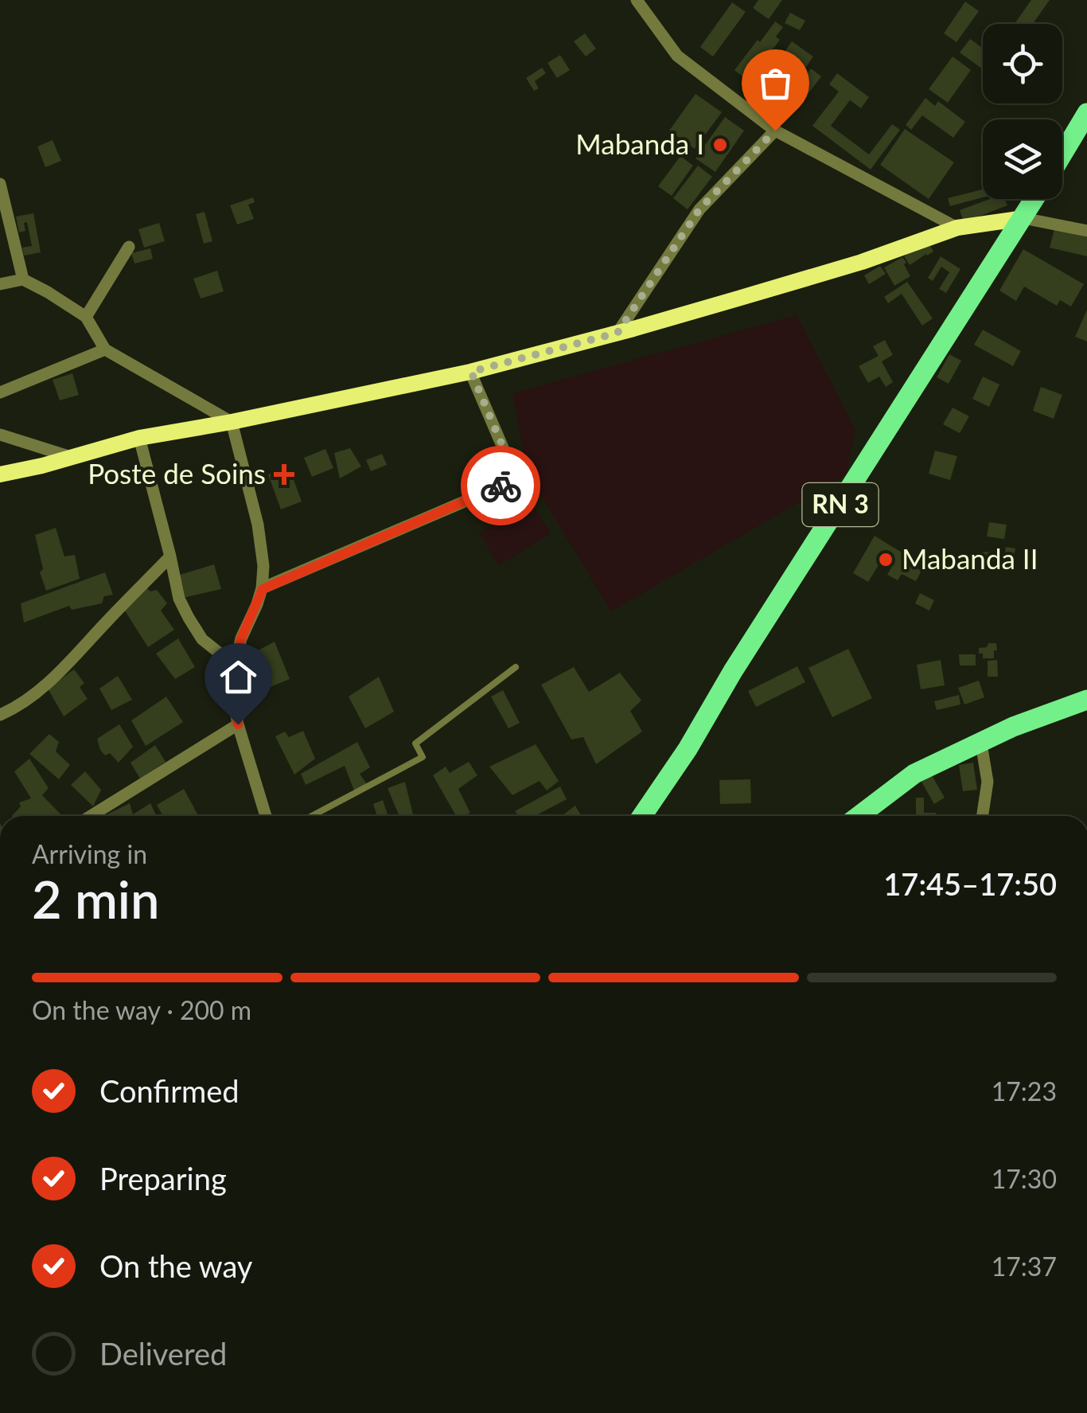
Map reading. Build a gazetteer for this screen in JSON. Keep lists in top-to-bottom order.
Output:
{
  "streets": {
    "highway": ["RN 3"]
  },
  "places": {
    "other": ["Mabanda I", "Mabanda II"],
    "health": ["Poste de Soins"]
  },
  "page": {
    "heading": ["2 min", "Arriving in", "17:45–17:50"],
    "bar": "On the way · 200 m",
    "list": [
      ["Confirmed", "17:23"],
      ["Preparing", "17:30"],
      ["On the way", "17:37"],
      "Delivered"
    ]
  }
}
